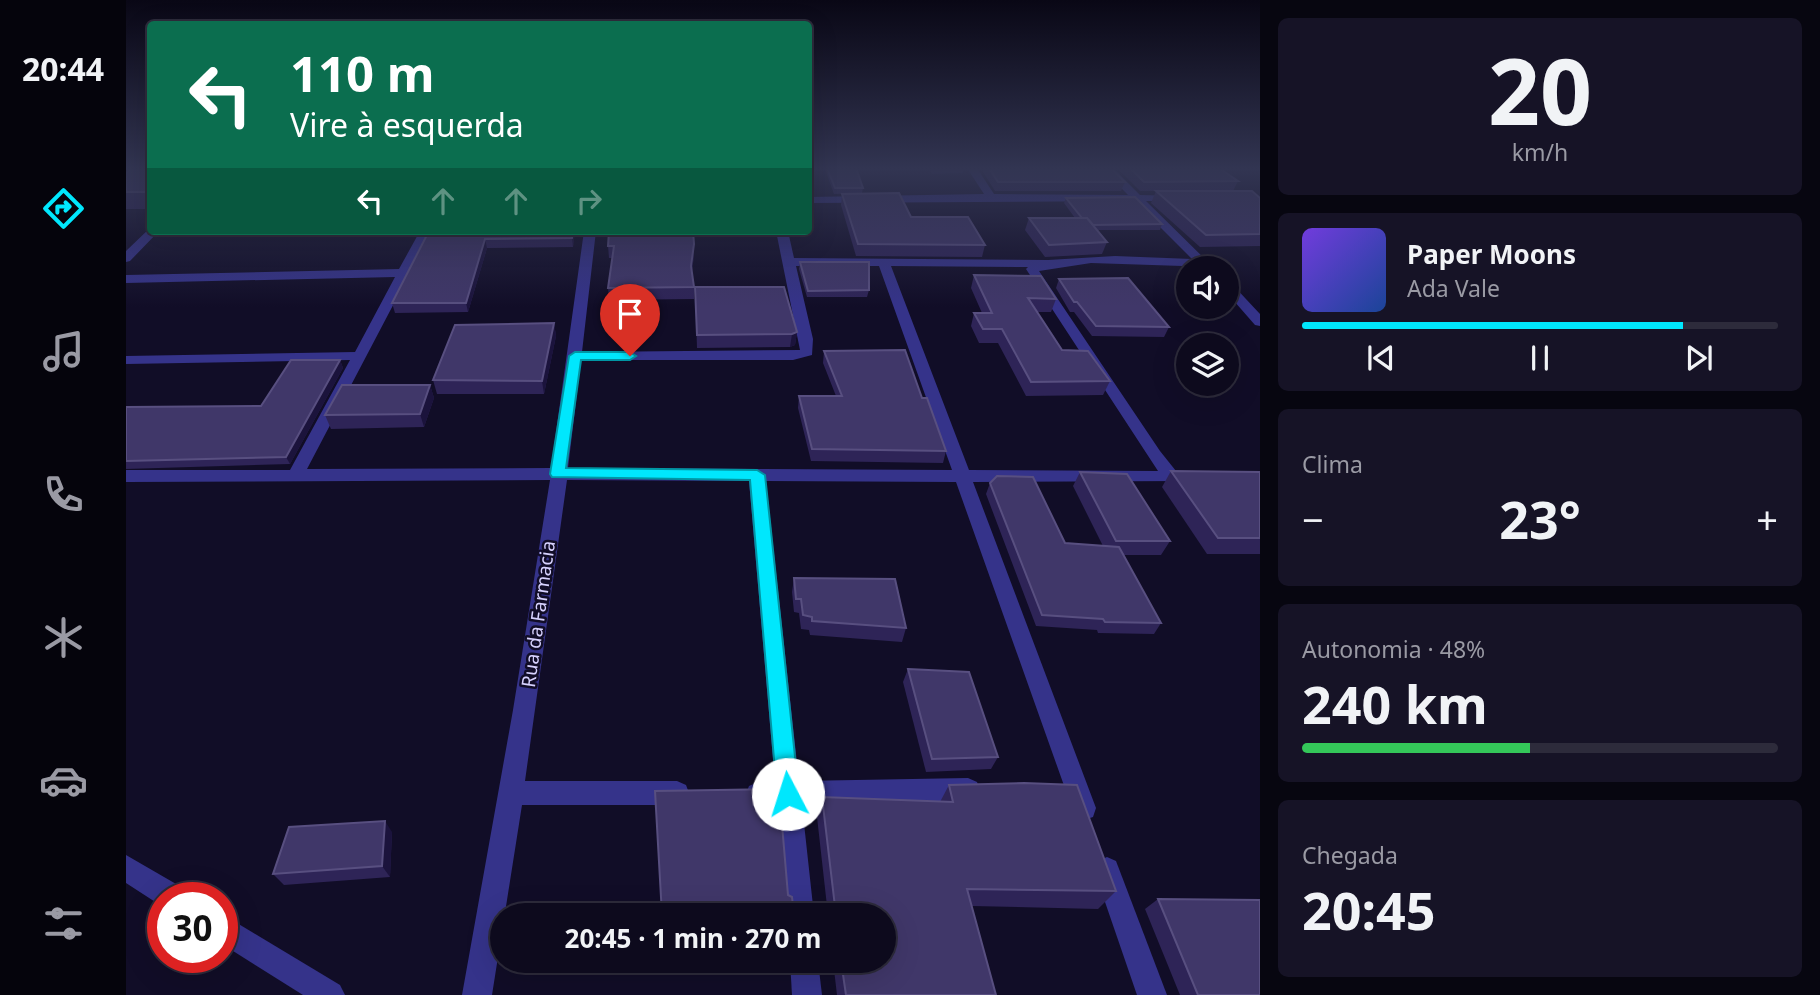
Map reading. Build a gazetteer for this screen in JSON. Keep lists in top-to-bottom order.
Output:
{
  "streets": {
    "street": ["Rua da Farmacia"]
  },
  "page": {
    "tabs": "20:44",
    "tile": [
      ["20", "km/h"],
      "Clima",
      ["Autonomia · 48%", "240 km"],
      ["Chegada", "20:45"]
    ],
    "turn": ["110 m", "Vire à esquerda"],
    "song": ["Paper Moons", "Ada Vale"],
    "heat": ["−", "23°", "+"],
    "limit": "30",
    "trip": "20:45 · 1 min · 270 m"
  }
}
